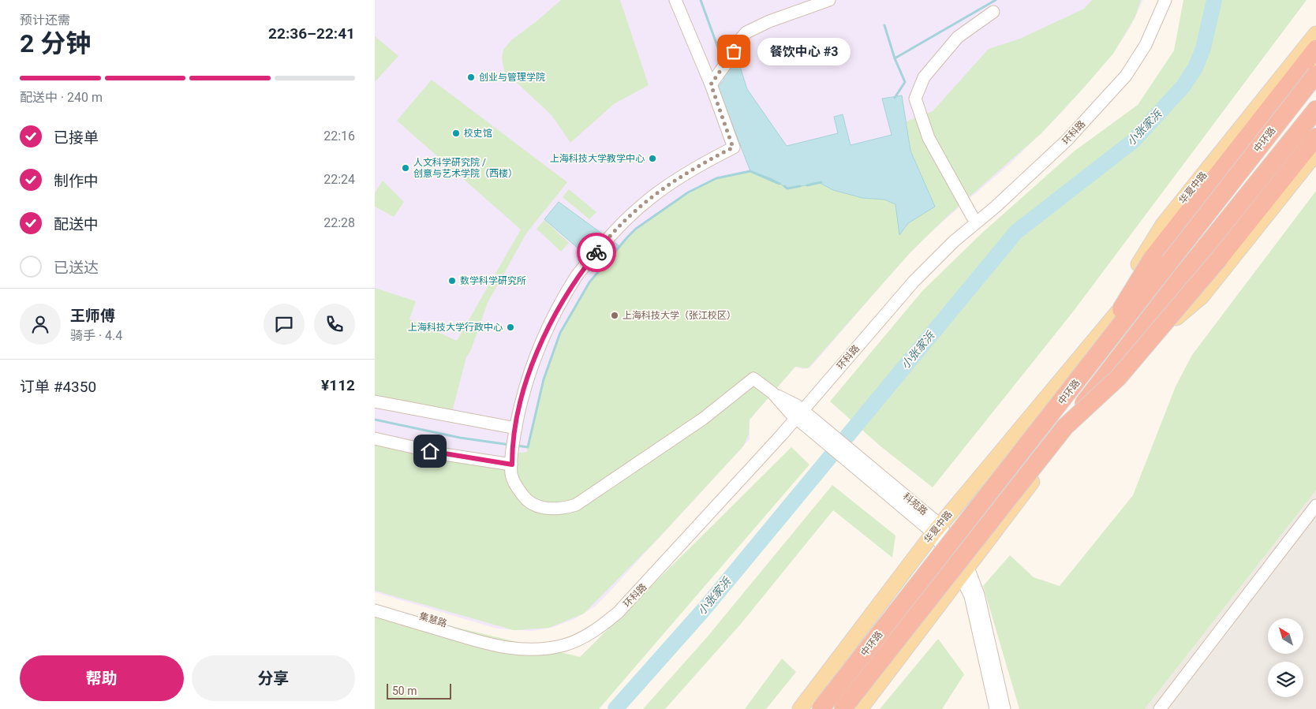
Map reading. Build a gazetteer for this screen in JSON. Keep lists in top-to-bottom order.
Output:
{
  "streets": {
    "highway": ["中环路"],
    "main road": ["华夏中路"],
    "street": ["环科路", "科苑路", "集慧路"]
  },
  "crossings": [
    ["环科路", "科苑路"],
    ["环科路", "集慧路"],
    ["华夏中路", "科苑路"]
  ],
  "water": ["小张家浜"],
  "places": [
    "餐饮中心 #3",
    "创业与管理学院",
    "校史馆",
    "上海科技大学教学中心",
    "人文科学研究院 / 创意与艺术学院（西楼）",
    "数学科学研究所",
    "上海科技大学（张江校区）",
    "上海科技大学行政中心"
  ],
  "scale_bar": "50 m",
  "north": "top left",
  "page": {
    "heading": ["2 分钟", "预计还需", "22:36–22:41"],
    "panel": [
      "王师傅",
      "骑手 · 4.4",
      "订单 #4350",
      "¥112"
    ],
    "bubble": "餐饮中心 #3",
    "bar": "配送中 · 240 m",
    "list": [
      ["已接单", "22:16"],
      ["制作中", "22:24"],
      ["配送中", "22:28"],
      "已送达"
    ],
    "buttons": ["帮助", "分享"],
    "scale": "50 m"
  }
}
